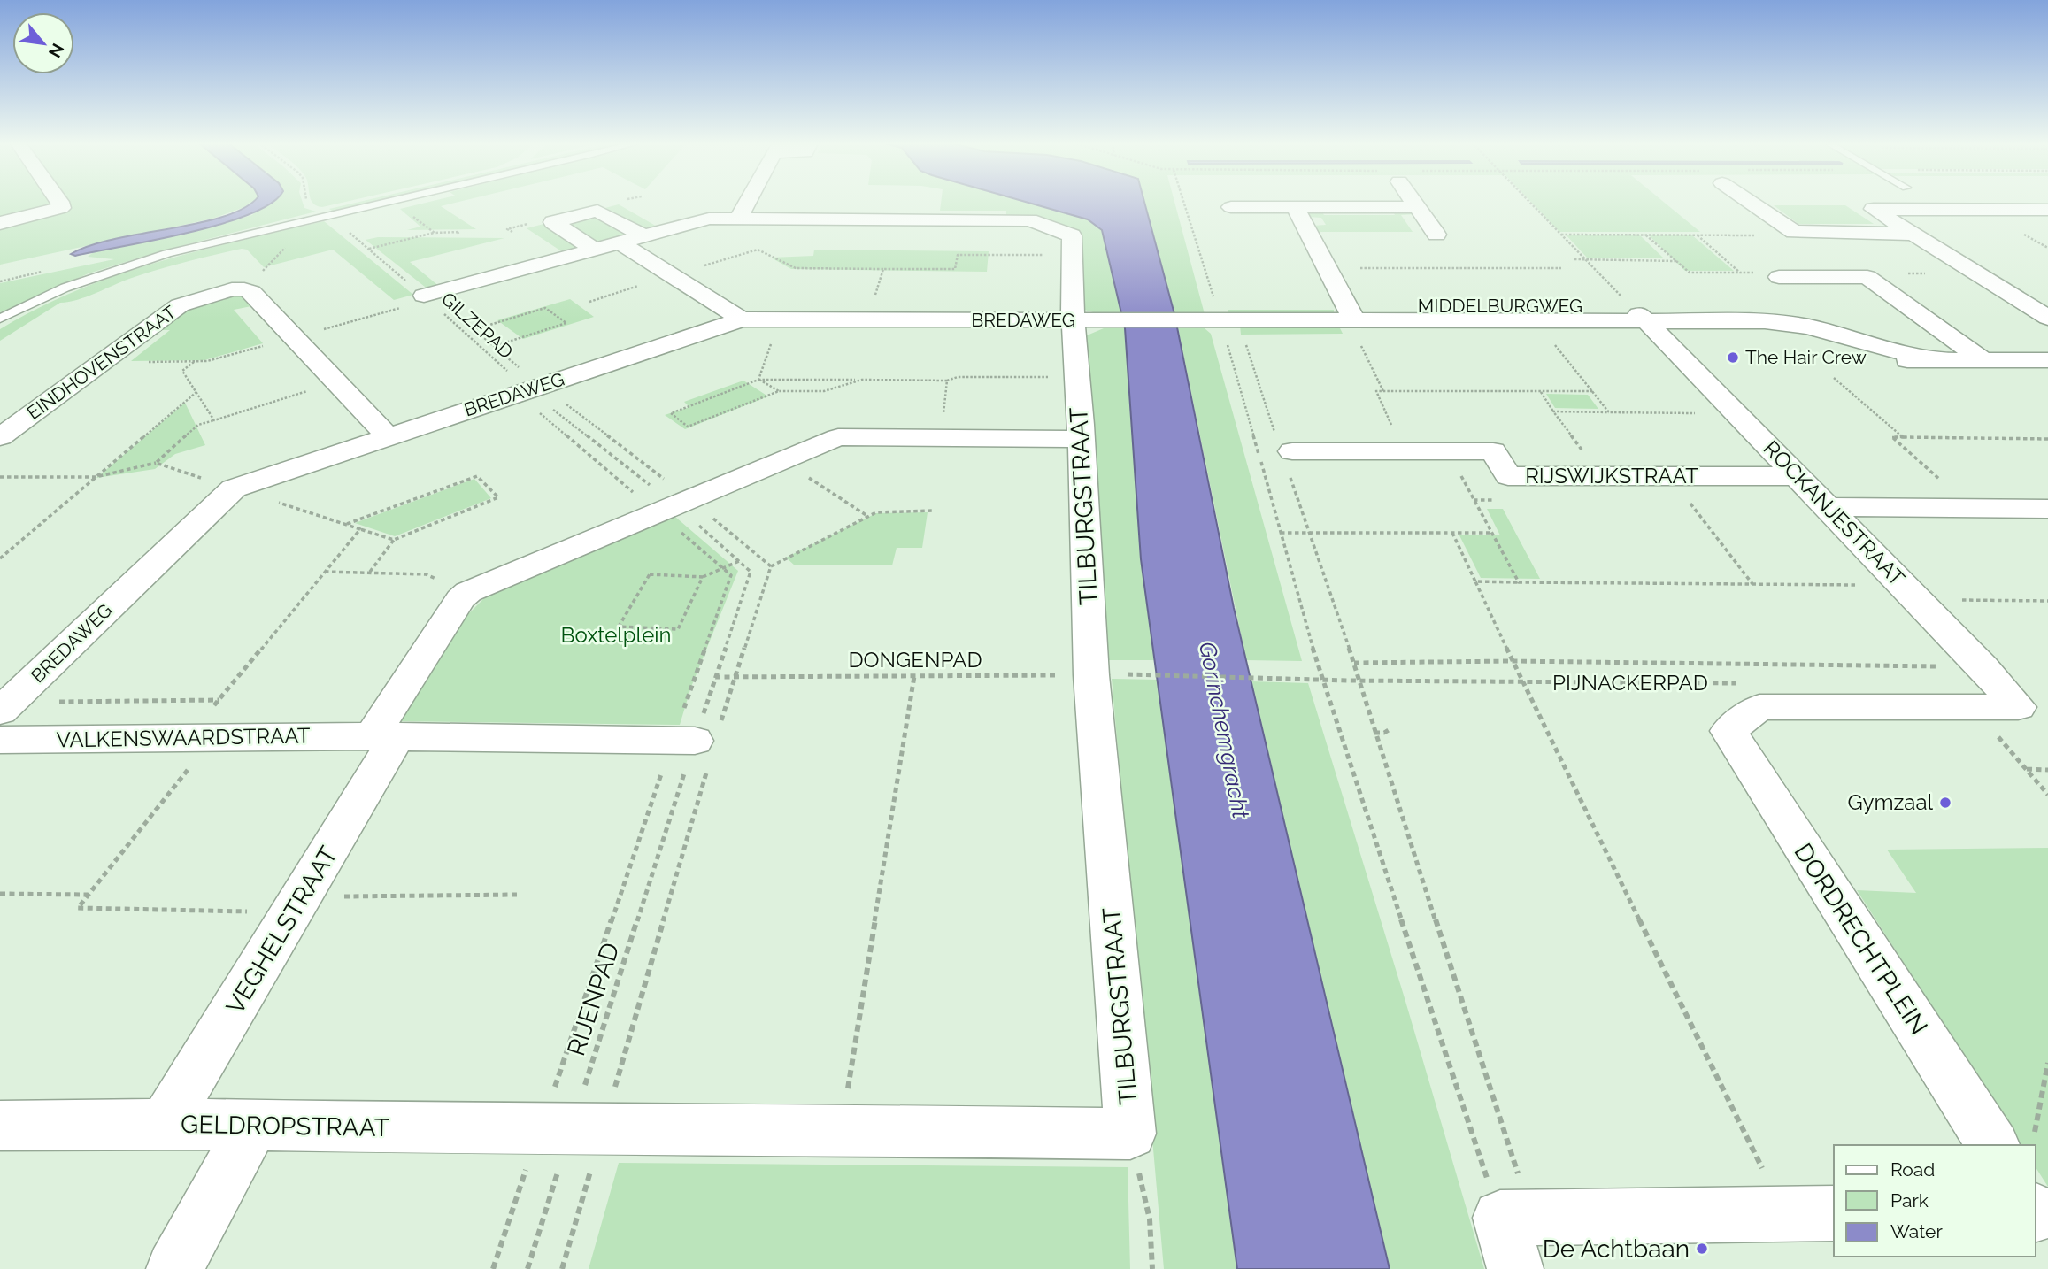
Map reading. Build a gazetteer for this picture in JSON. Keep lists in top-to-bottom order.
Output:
{
  "streets": {
    "street": [
      "MIDDELBURGWEG",
      "BREDAWEG",
      "EINDHOVENSTRAAT",
      "RIJSWIJKSTRAAT",
      "TILBURGSTRAAT",
      "ROCKANJESTRAAT",
      "VALKENSWAARDSTRAAT",
      "VEGHELSTRAAT",
      "DORDRECHTPLEIN",
      "GELDROPSTRAAT"
    ],
    "path": [
      "GILZEPAD",
      "DONGENPAD",
      "PIJNACKERPAD",
      "RIJENPAD"
    ]
  },
  "crossings": [
    ["MIDDELBURGWEG", "BREDAWEG"],
    ["MIDDELBURGWEG", "ROCKANJESTRAAT"],
    ["BREDAWEG", "GILZEPAD"],
    ["BREDAWEG", "TILBURGSTRAAT"],
    ["RIJSWIJKSTRAAT", "ROCKANJESTRAAT"],
    ["TILBURGSTRAAT", "DONGENPAD"],
    ["TILBURGSTRAAT", "RIJENPAD"],
    ["TILBURGSTRAAT", "GELDROPSTRAAT"],
    ["ROCKANJESTRAAT", "DORDRECHTPLEIN"],
    ["DONGENPAD", "PIJNACKERPAD"],
    ["VALKENSWAARDSTRAAT", "VEGHELSTRAAT"],
    ["VEGHELSTRAAT", "GELDROPSTRAAT"],
    ["RIJENPAD", "GELDROPSTRAAT"]
  ],
  "water": ["Gorinchemgracht"],
  "parks": ["Boxtelplein"],
  "places": ["The Hair Crew", "Gymzaal", "De Achtbaan"],
  "legend": ["Road", "Park", "Water"],
  "north": "bottom right"
}
